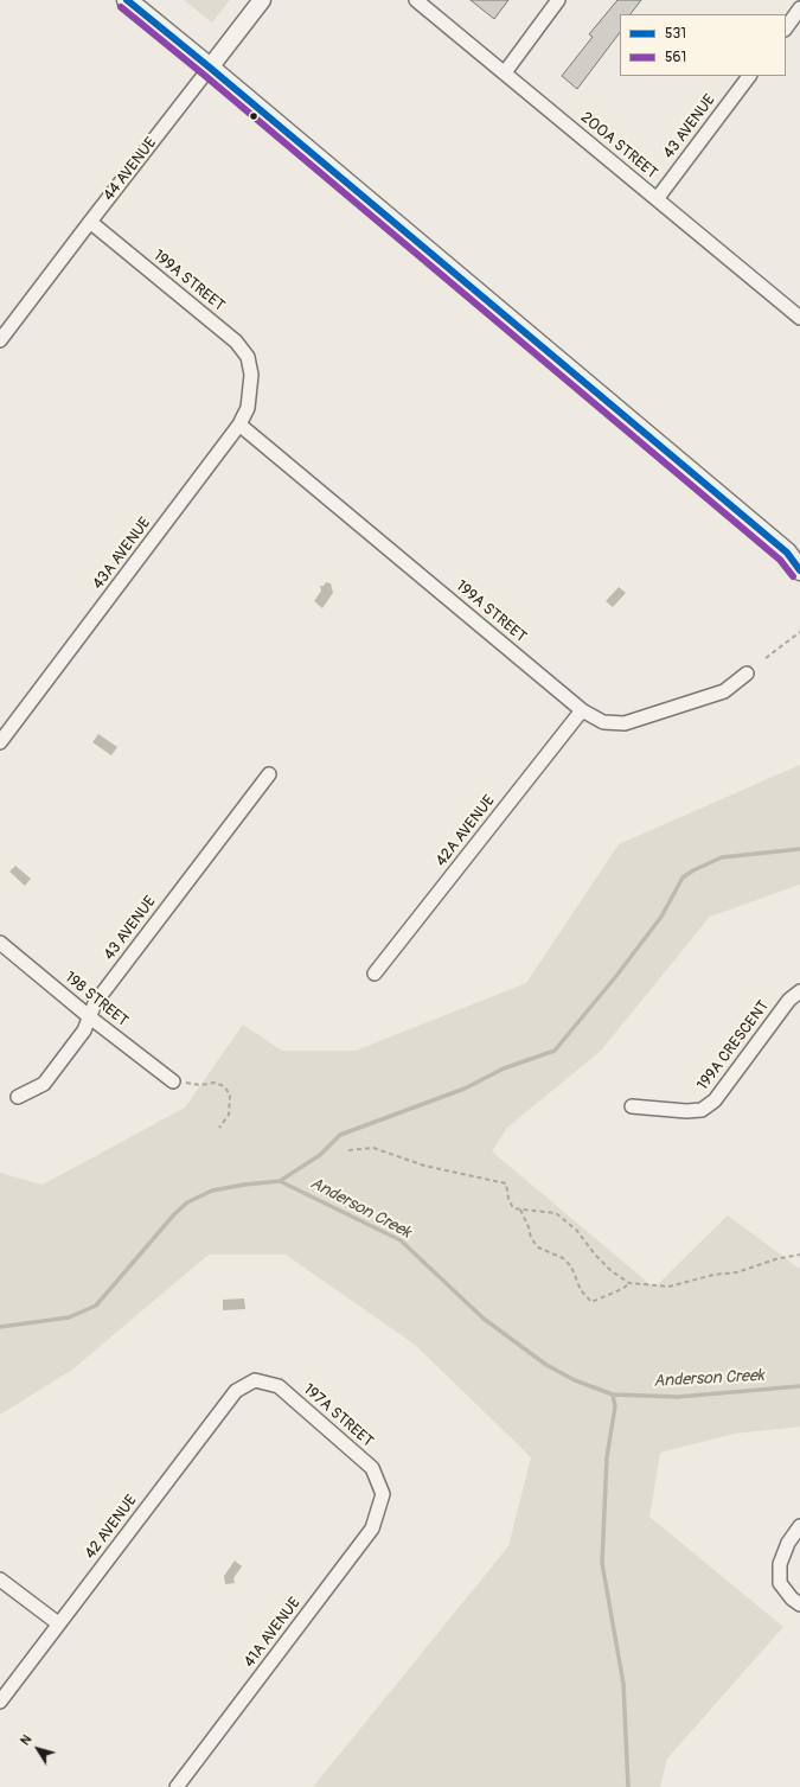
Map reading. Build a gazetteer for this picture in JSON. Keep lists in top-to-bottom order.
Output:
{
  "streets": {
    "street": [
      "43 AVENUE",
      "200A STREET",
      "44 AVENUE",
      "199A STREET",
      "43A AVENUE",
      "42A AVENUE",
      "198 STREET",
      "199A CRESCENT",
      "197A STREET",
      "42 AVENUE",
      "41A AVENUE"
    ]
  },
  "crossings": [
    ["43 AVENUE", "200A STREET"],
    ["43 AVENUE", "198 STREET"],
    ["44 AVENUE", "199A STREET"],
    ["199A STREET", "43A AVENUE"],
    ["199A STREET", "42A AVENUE"],
    ["197A STREET", "42 AVENUE"],
    ["197A STREET", "41A AVENUE"]
  ],
  "water": ["Anderson Creek"],
  "lines": ["transit line 531", "transit line 561"],
  "legend": ["531", "561"],
  "north": "top left"
}
